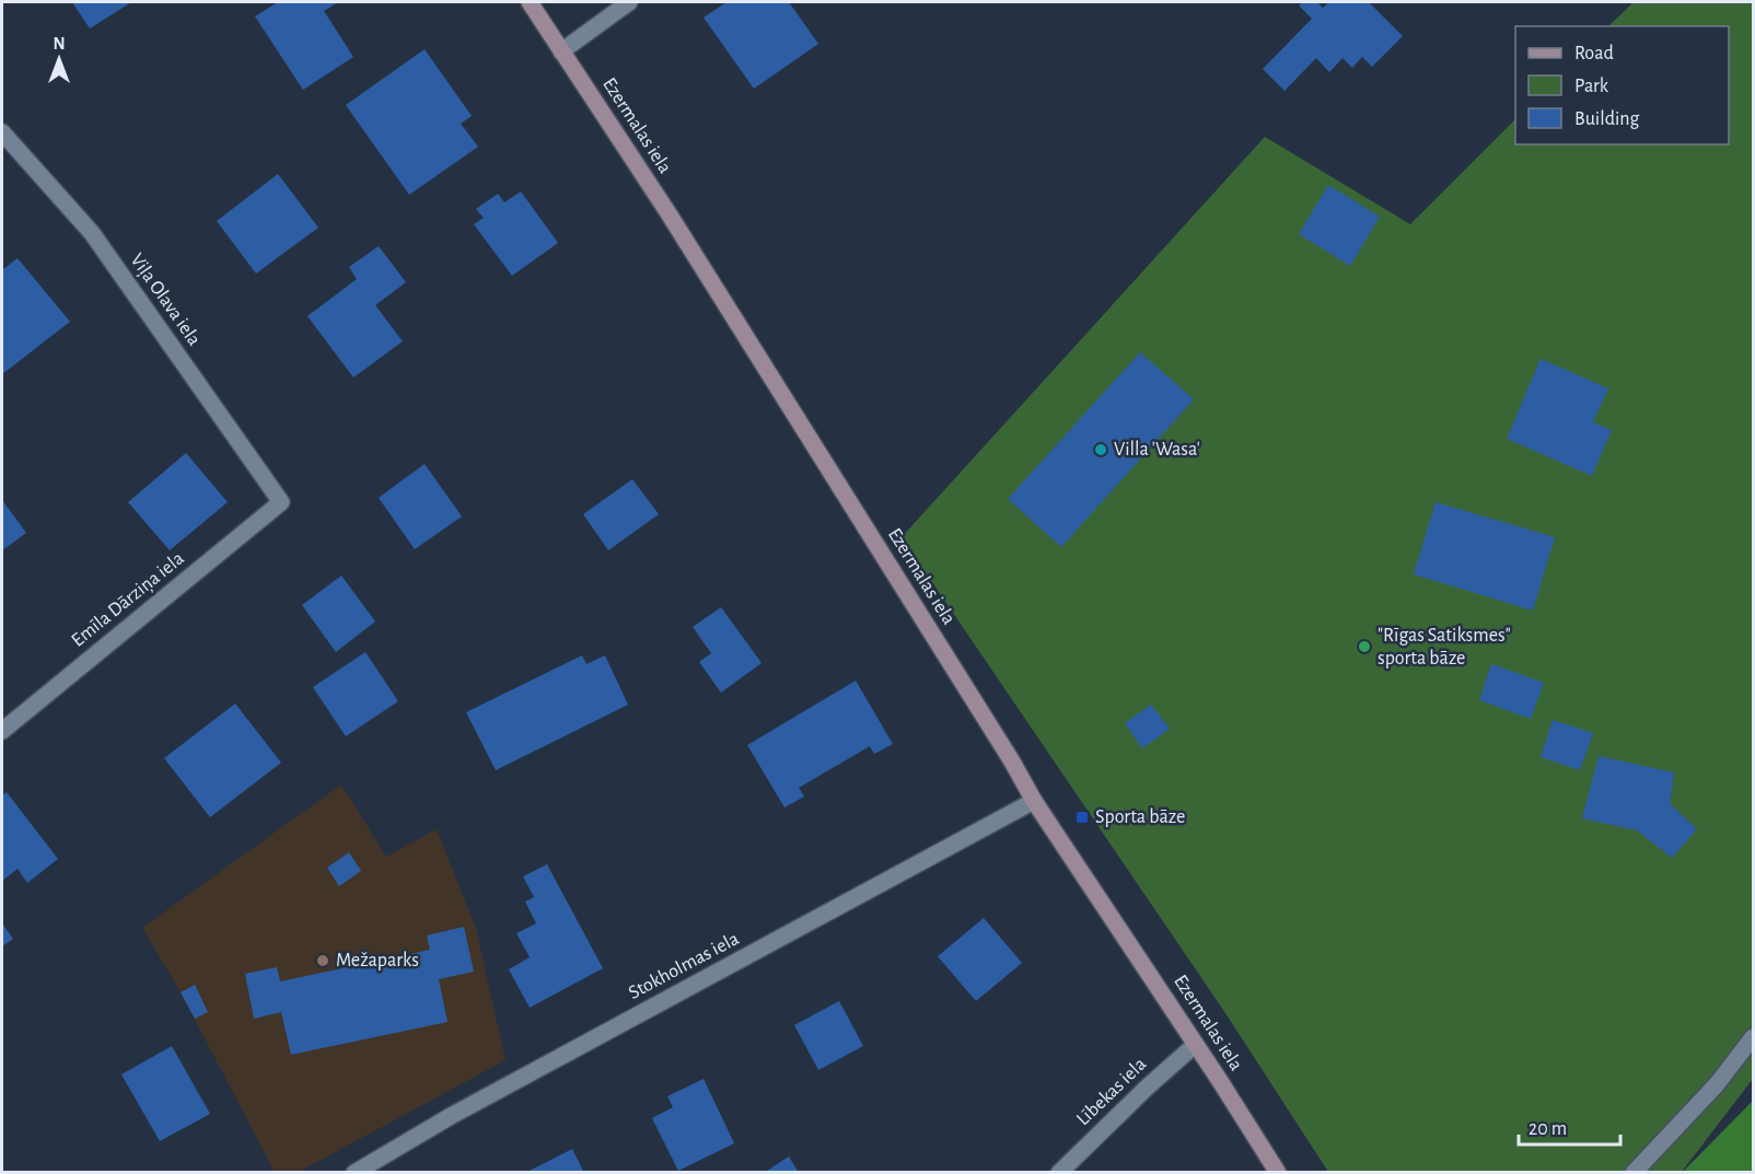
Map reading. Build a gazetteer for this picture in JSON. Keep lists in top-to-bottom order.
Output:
{
  "streets": {
    "street": [
      "Ezermalas iela",
      "Viļa Olava iela",
      "Emīla Dārziņa iela",
      "Stokholmas iela",
      "Lībekas iela"
    ]
  },
  "crossings": [
    ["Ezermalas iela", "Stokholmas iela"],
    ["Ezermalas iela", "Lībekas iela"],
    ["Viļa Olava iela", "Emīla Dārziņa iela"]
  ],
  "places": {
    "other": ["Villa 'Wasa'", "\"Rīgas Satiksmes\" sporta bāze", "Mežaparks"],
    "transit": ["Sporta bāze"]
  },
  "legend": ["Road", "Park", "Building"],
  "scale_bar": "20 m",
  "north": "top"
}
